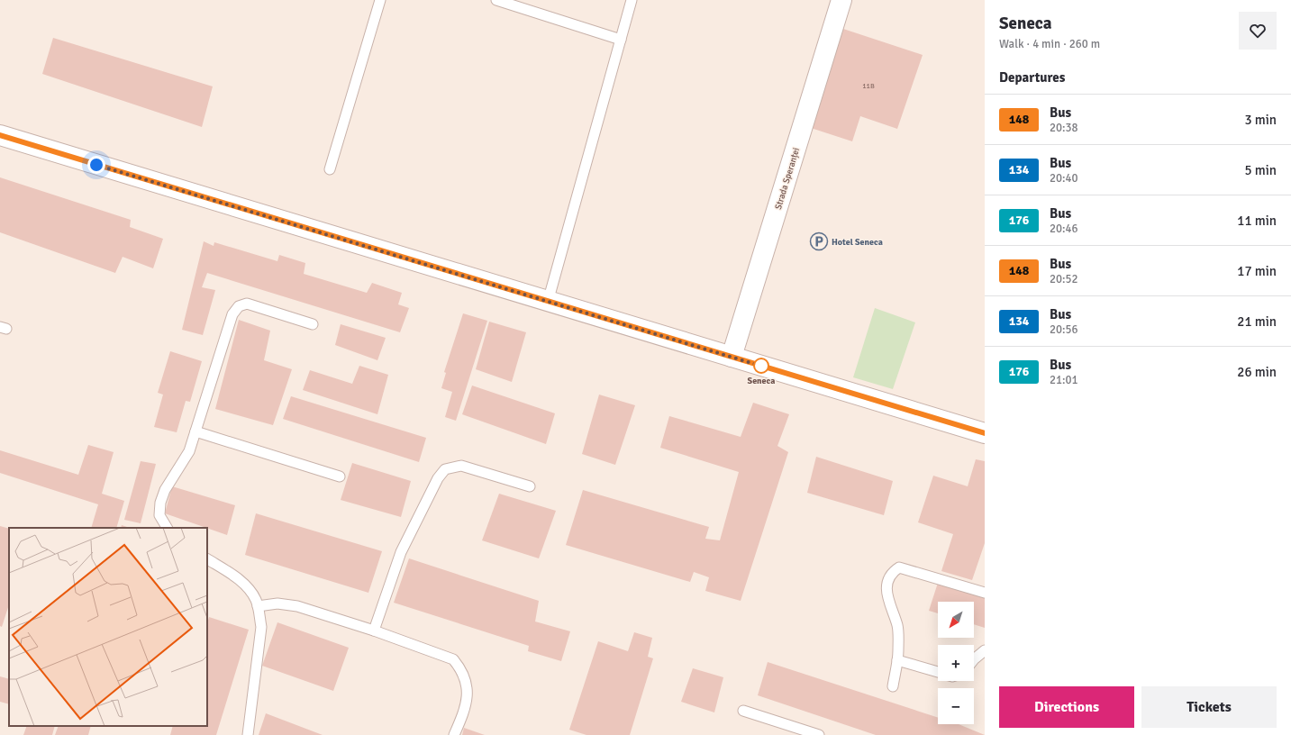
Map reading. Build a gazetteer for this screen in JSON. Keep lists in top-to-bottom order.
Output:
{
  "streets": {
    "street": ["Strada Speranței"]
  },
  "places": {
    "parking": ["Hotel Seneca"],
    "other": ["Seneca"]
  },
  "lines": ["bus line 148"],
  "house_numbers": ["11B"],
  "north": "bottom left",
  "page": {
    "heading": [
      ["Seneca", "Walk · 4 min · 260 m"],
      "Departures"
    ],
    "list": [
      {
        "mark": "148",
        "name": "Bus",
        "note": "20:38",
        "value": "3 min"
      },
      {
        "mark": "134",
        "name": "Bus",
        "note": "20:40",
        "value": "5 min"
      },
      {
        "mark": "176",
        "name": "Bus",
        "note": "20:46",
        "value": "11 min"
      },
      {
        "mark": "148",
        "name": "Bus",
        "note": "20:52",
        "value": "17 min"
      },
      {
        "mark": "134",
        "name": "Bus",
        "note": "20:56",
        "value": "21 min"
      },
      {
        "mark": "176",
        "name": "Bus",
        "note": "21:01",
        "value": "26 min"
      }
    ],
    "map_buttons": ["+", "−"],
    "buttons": ["Directions", "Tickets"]
  }
}
